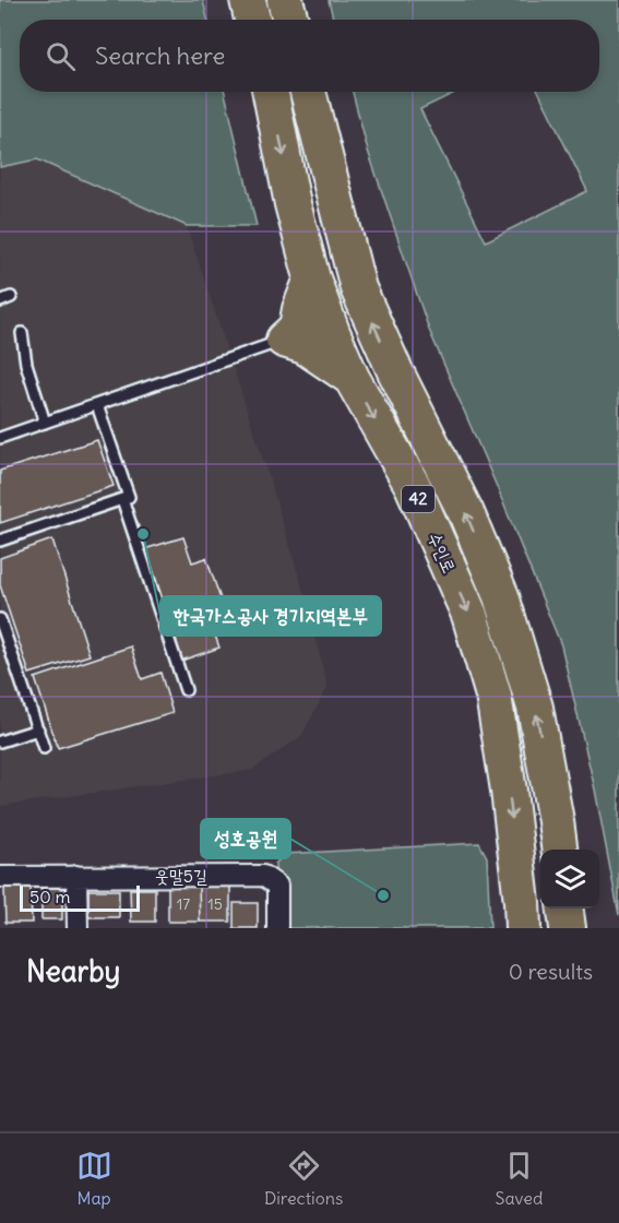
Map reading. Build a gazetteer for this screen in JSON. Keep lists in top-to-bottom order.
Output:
{
  "streets": {
    "highway": ["42", "수인로"],
    "street": ["웃말5길"]
  },
  "places": ["한국가스공사 경기지역본부", "성호공원"],
  "house_numbers": ["17", "15"],
  "scale_bar": "50 m",
  "page": {
    "search": "Search here",
    "scale": "50 m",
    "heading": ["Nearby", "0 results"],
    "nav": ["Map", "Directions", "Saved"]
  }
}
